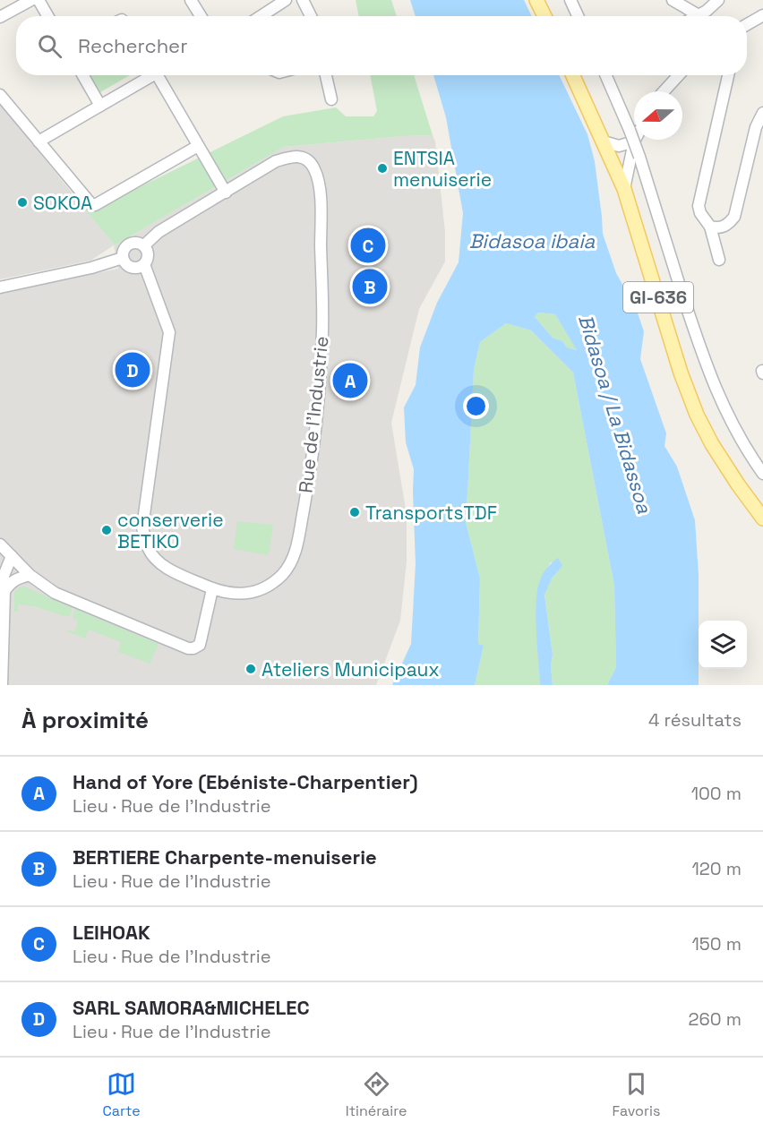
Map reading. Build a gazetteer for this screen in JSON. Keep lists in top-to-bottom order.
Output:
{
  "streets": {
    "main road": ["GI-636"],
    "street": ["Rue de l'Industrie"]
  },
  "water": ["Bidasoa ibaia", "Bidasoa / La Bidassoa"],
  "places": [
    "ENTSIA menuiserie",
    "SOKOA",
    "TransportsTDF",
    "conserverie BETIKO",
    "Ateliers Municipaux"
  ],
  "north": "left",
  "page": {
    "search": "Rechercher",
    "pins": [
      "C",
      "B",
      "D",
      "A"
    ],
    "heading": ["À proximité", "4 résultats"],
    "list": [
      {
        "mark": "A",
        "name": "Hand of Yore (Ebéniste-Charpentier)",
        "note": "Lieu · Rue de l'Industrie",
        "value": "100 m"
      },
      {
        "mark": "B",
        "name": "BERTIERE Charpente-menuiserie",
        "note": "Lieu · Rue de l'Industrie",
        "value": "120 m"
      },
      {
        "mark": "C",
        "name": "LEIHOAK",
        "note": "Lieu · Rue de l'Industrie",
        "value": "150 m"
      },
      {
        "mark": "D",
        "name": "SARL SAMORA&MICHELEC",
        "note": "Lieu · Rue de l'Industrie",
        "value": "260 m"
      }
    ],
    "nav": ["Carte", "Itinéraire", "Favoris"]
  }
}
